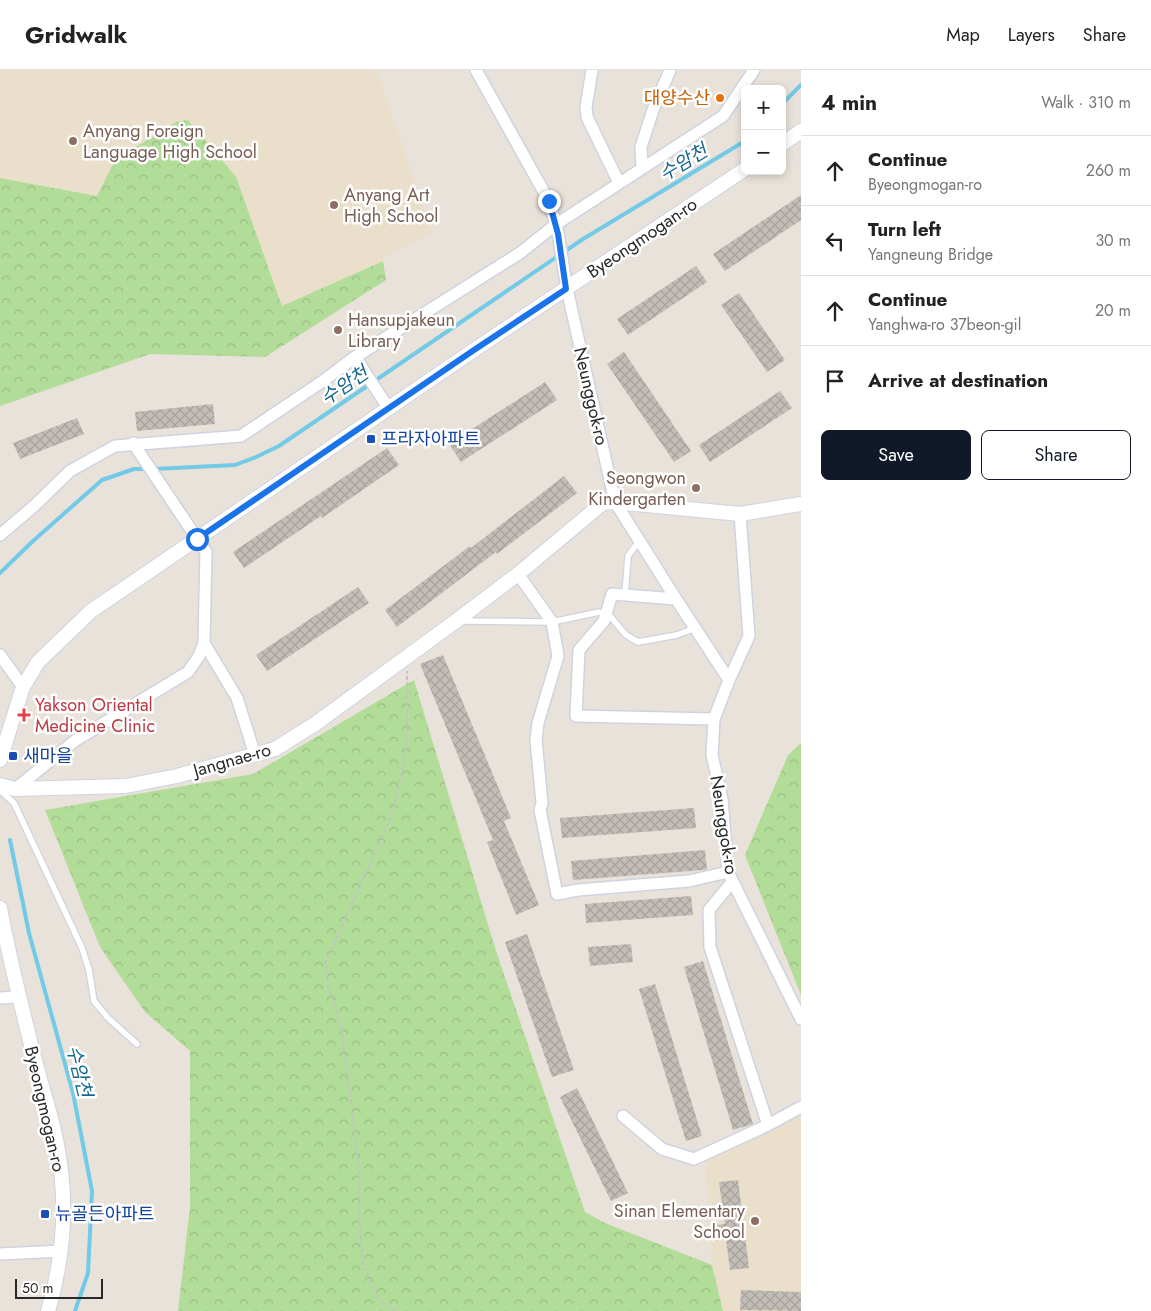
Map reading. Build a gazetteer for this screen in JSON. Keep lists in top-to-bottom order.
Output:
{
  "streets": {
    "street": ["Byeongmogan-ro", "Neunggok-ro", "Jangnae-ro"]
  },
  "crossings": [
    ["Byeongmogan-ro", "Neunggok-ro"],
    ["Neunggok-ro", "Jangnae-ro"]
  ],
  "water": ["수암천"],
  "places": {
    "other": [
      "대양수산",
      "Anyang Foreign Language High School",
      "Anyang Art High School",
      "Hansupjakeun Library",
      "Seongwon Kindergarten",
      "Sinan Elementary School"
    ],
    "transit": ["프라자아파트", "새마을", "뉴골든아파트"],
    "health": ["Yakson Oriental Medicine Clinic"]
  },
  "scale_bar": "50 m",
  "page": {
    "header": "Gridwalk",
    "nav": ["Map", "Layers", "Share"],
    "heading": ["4 min", "Walk · 310 m"],
    "map_buttons": ["+", "−"],
    "list": [
      ["Continue", "Byeongmogan-ro", "260 m"],
      ["Turn left", "Yangneung Bridge", "30 m"],
      ["Continue", "Yanghwa-ro 37beon-gil", "20 m"],
      "Arrive at destination"
    ],
    "buttons": ["Save", "Share"],
    "scale": "50 m"
  }
}
